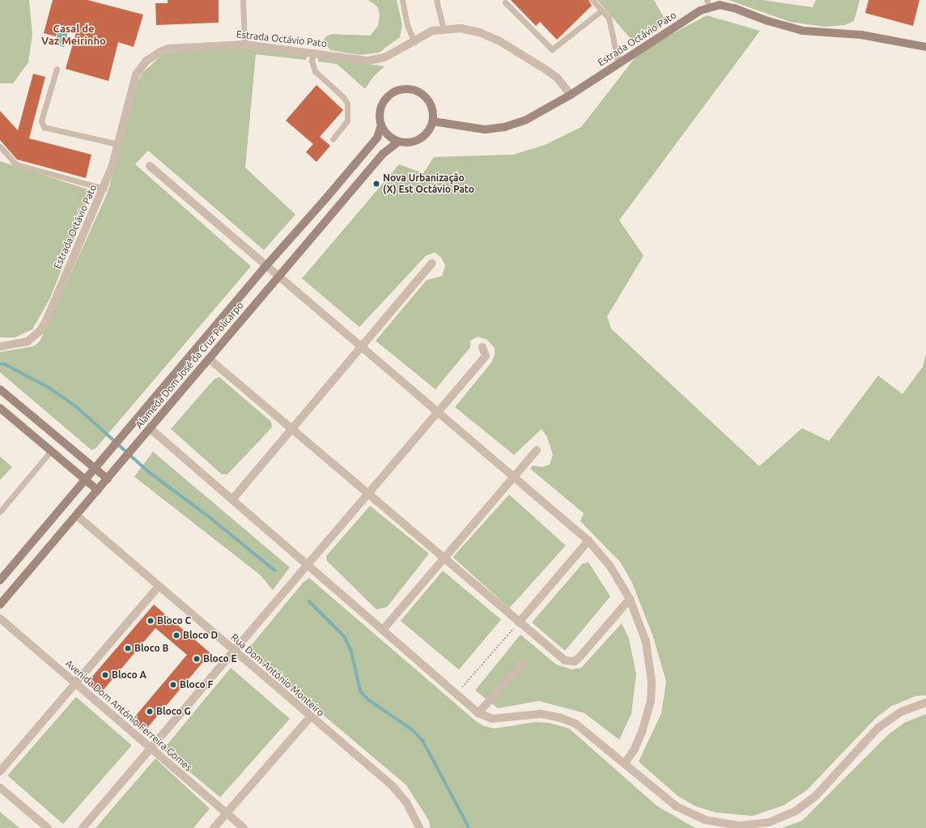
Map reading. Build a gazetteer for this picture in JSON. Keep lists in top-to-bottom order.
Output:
{
  "streets": {
    "street": [
      "Estrada Octávio Pato",
      "Alameda Dom José da Cruz Policarpo",
      "Rua Dom António Monteiro",
      "Avenida Dom António Ferreira Gomes"
    ]
  },
  "crossings": [
    ["Estrada Octávio Pato", "Alameda Dom José da Cruz Policarpo"],
    ["Alameda Dom José da Cruz Policarpo", "Rua Dom António Monteiro"]
  ],
  "districts": ["Casal de Vaz Meirinho"],
  "places": [
    "Nova Urbanização (X) Est Octávio Pato",
    "Bloco C",
    "Bloco D",
    "Bloco B",
    "Bloco E",
    "Bloco A",
    "Bloco F",
    "Bloco G"
  ]
}
